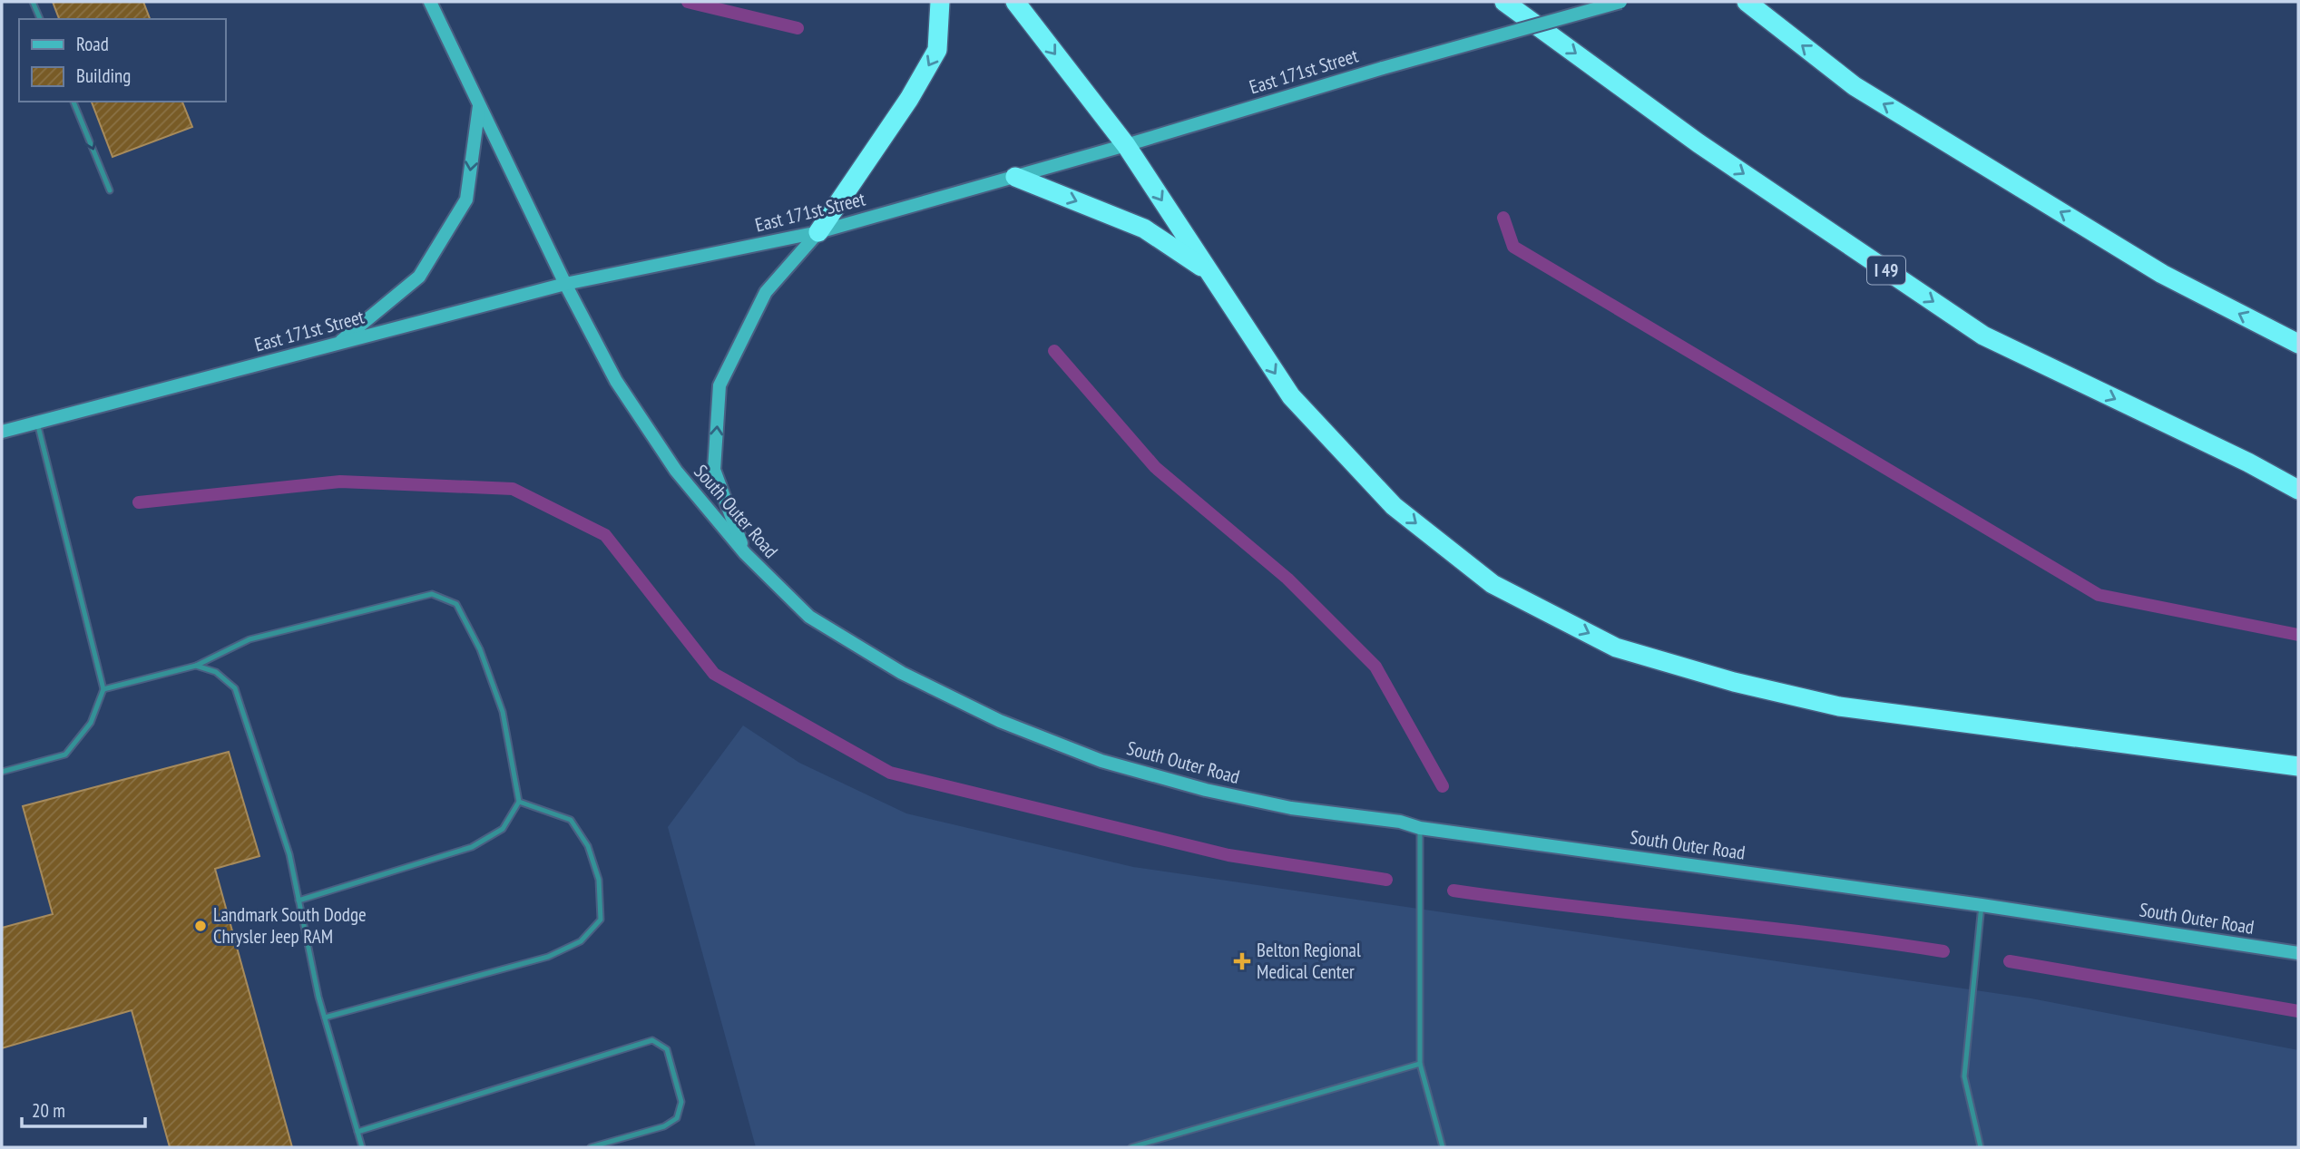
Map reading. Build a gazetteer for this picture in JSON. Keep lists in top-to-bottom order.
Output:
{
  "streets": {
    "highway": ["I 49"],
    "main road": ["East 171st Street", "South Outer Road"]
  },
  "crossings": [
    ["East 171st Street", "South Outer Road"]
  ],
  "places": {
    "other": ["Landmark South Dodge Chrysler Jeep RAM"],
    "health": ["Belton Regional Medical Center"]
  },
  "legend": ["Road", "Building"],
  "scale_bar": "20 m"
}
